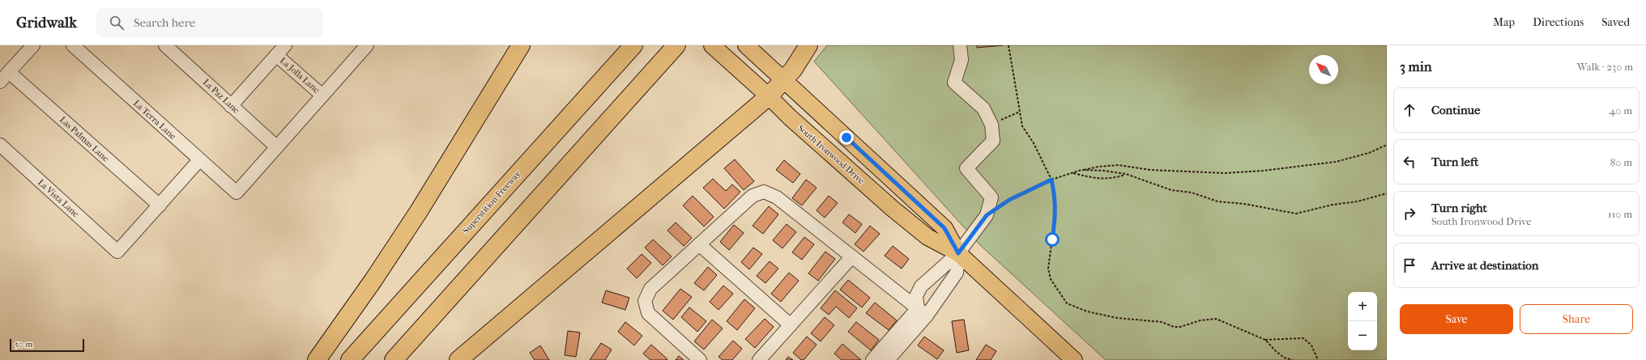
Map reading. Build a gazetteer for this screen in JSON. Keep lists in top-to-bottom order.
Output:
{
  "streets": {
    "highway": ["Superstition Freeway"],
    "main road": ["South Ironwood Drive"],
    "lane": [
      "La Jolla Lane",
      "La Paz Lane",
      "La Terra Lane",
      "Las Palmas Lane",
      "La Vista Lane"
    ]
  },
  "crossings": [
    ["La Paz Lane", "La Terra Lane"],
    ["Las Palmas Lane", "La Vista Lane"]
  ],
  "scale_bar": "50 m",
  "north": "top left",
  "page": {
    "header": "Gridwalk",
    "search": "Search here",
    "nav": ["Map", "Directions", "Saved"],
    "heading": ["3 min", "Walk · 230 m"],
    "list": [
      ["Continue", "40 m"],
      ["Turn left", "80 m"],
      ["Turn right", "South Ironwood Drive", "110 m"],
      "Arrive at destination"
    ],
    "map_buttons": ["+", "−"],
    "buttons": ["Save", "Share"],
    "scale": "50 m"
  }
}
